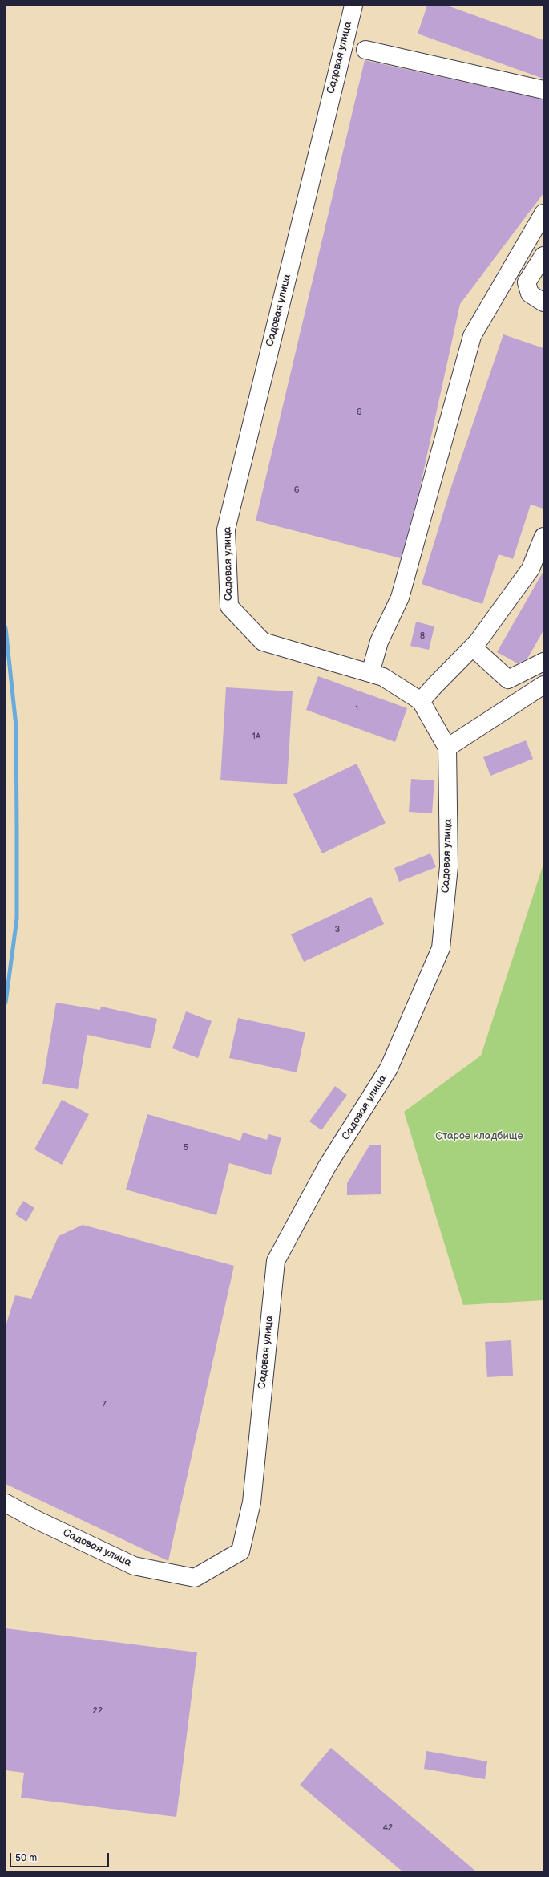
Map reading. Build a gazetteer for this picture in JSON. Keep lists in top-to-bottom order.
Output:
{
  "streets": {
    "street": ["Садовая улица"]
  },
  "parks": ["Старое кладбище"],
  "house_numbers": [
    "6",
    "6",
    "8",
    "1",
    "1А",
    "3",
    "5",
    "7",
    "22",
    "42"
  ],
  "scale_bar": "50 m"
}
